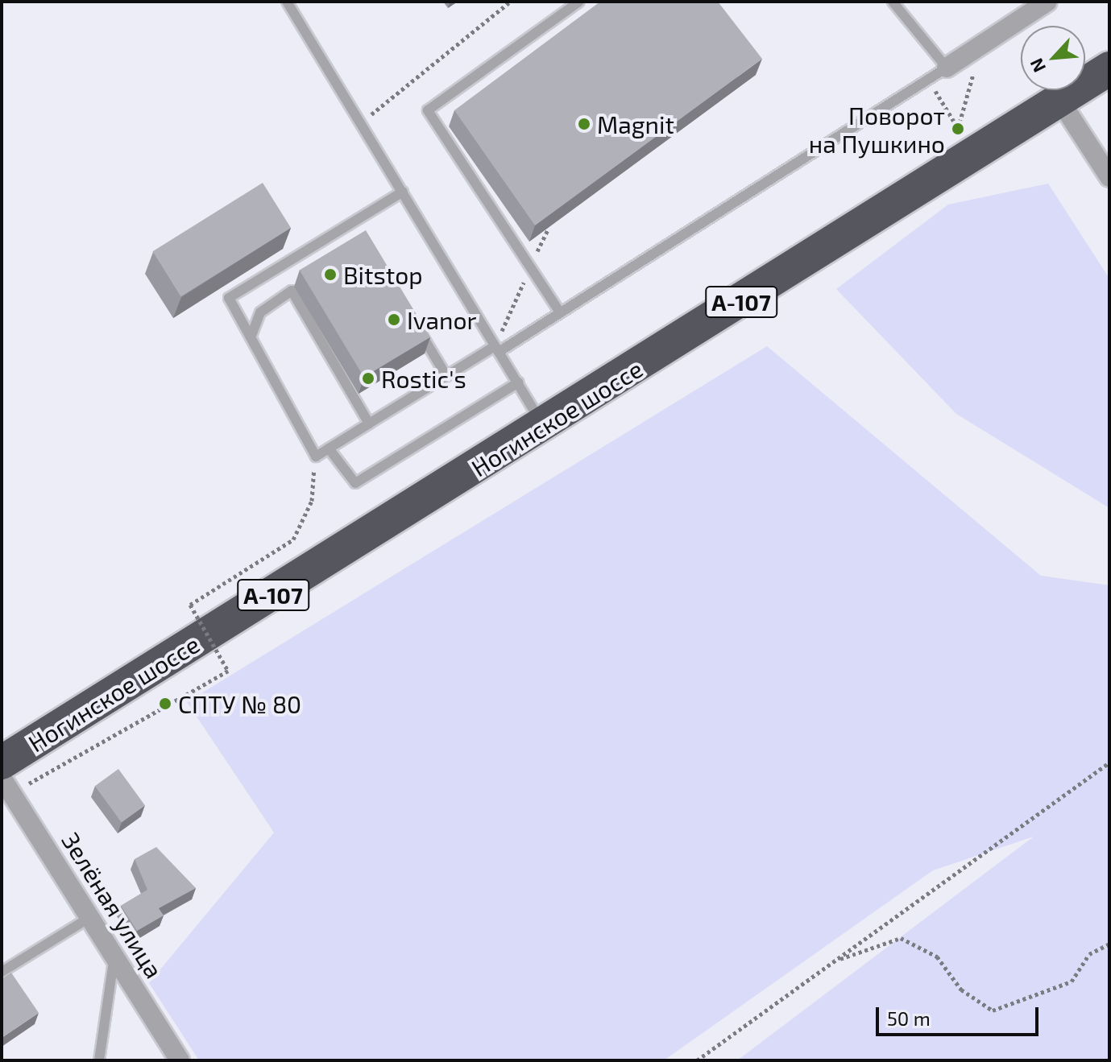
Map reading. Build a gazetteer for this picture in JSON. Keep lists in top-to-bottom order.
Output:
{
  "streets": {
    "highway": ["А-107", "Ногинское шоссе"],
    "street": ["Зелёная улица"]
  },
  "crossings": [
    ["Ногинское шоссе", "Зелёная улица"]
  ],
  "places": [
    "Magnit",
    "Поворот на Пушкино",
    "Bitstop",
    "Ivanor",
    "Rostic's",
    "СПТУ № 80"
  ],
  "scale_bar": "50 m",
  "north": "bottom left"
}
